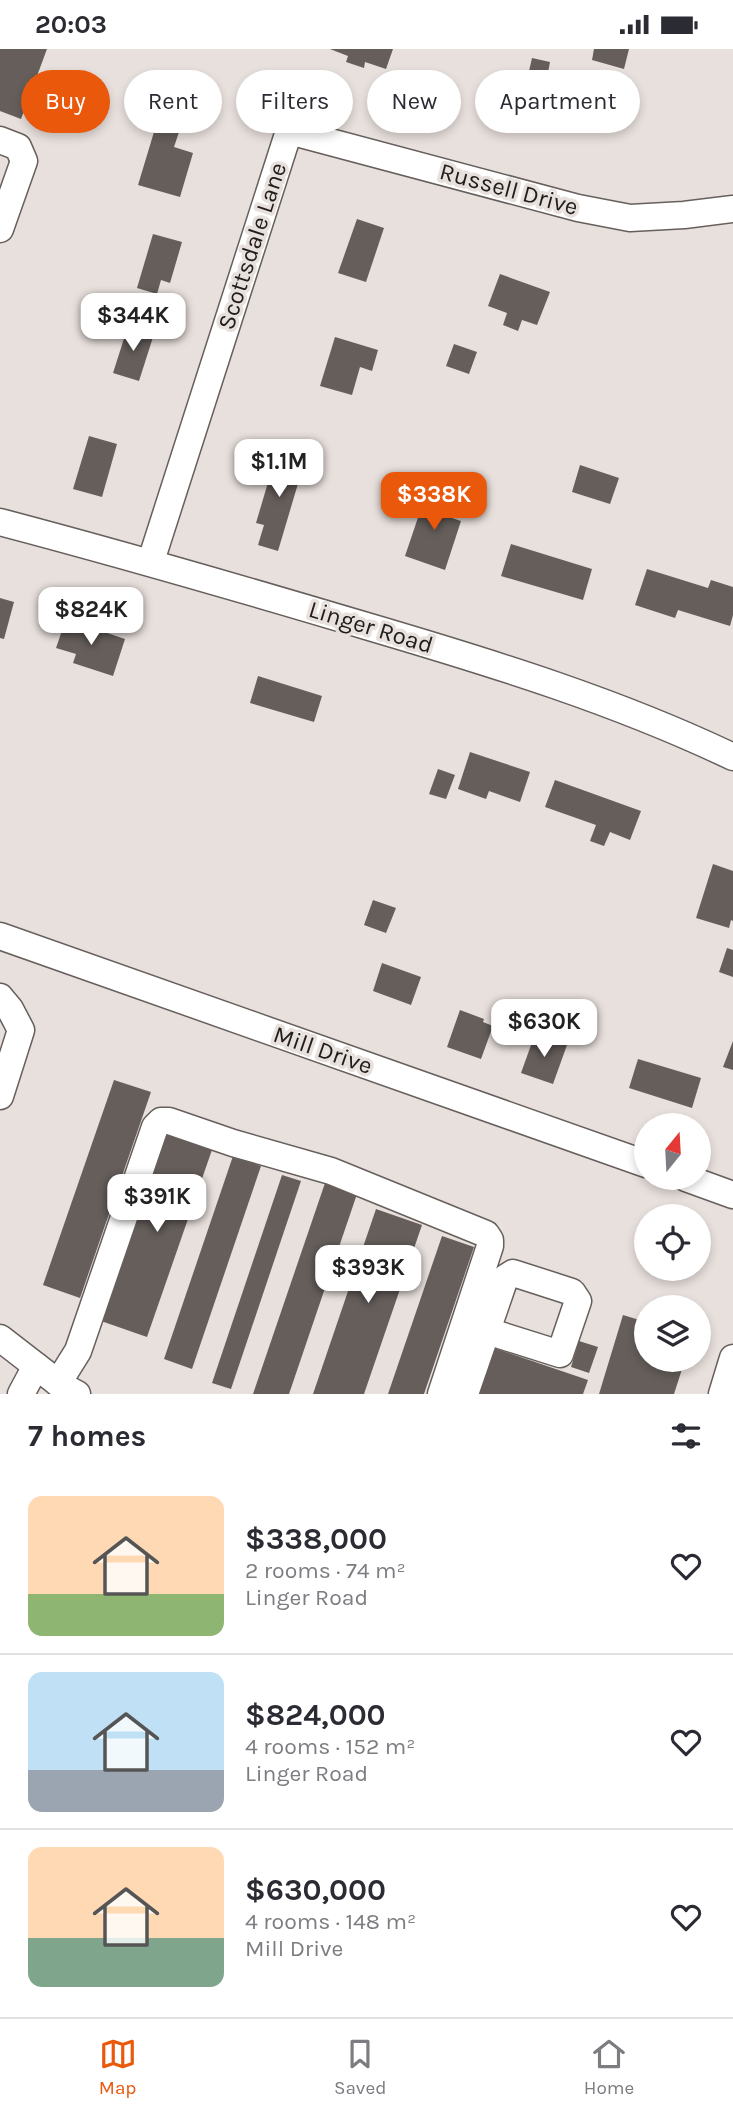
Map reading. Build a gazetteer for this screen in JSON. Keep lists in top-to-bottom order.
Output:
{
  "streets": {
    "street": [
      "Russell Drive",
      "Scottsdale Lane",
      "Linger Road",
      "Mill Drive"
    ]
  },
  "crossings": [
    ["Scottsdale Lane", "Linger Road"]
  ],
  "north": "top",
  "page": {
    "status": "20:03",
    "chip": [
      "Buy",
      "Rent",
      "Filters",
      "New",
      "Apartment"
    ],
    "price": [
      "$344K",
      "$1.1M",
      "$338K",
      "$824K",
      "$630K",
      "$391K",
      "$393K"
    ],
    "heading": "7 homes",
    "list": [
      {
        "name": "$338,000",
        "note": "2 rooms · 74 m² · Linger Road"
      },
      {
        "name": "$824,000",
        "note": "4 rooms · 152 m² · Linger Road"
      },
      {
        "name": "$630,000",
        "note": "4 rooms · 148 m² · Mill Drive"
      }
    ],
    "tabs": ["Map", "Saved", "Home"]
  }
}
